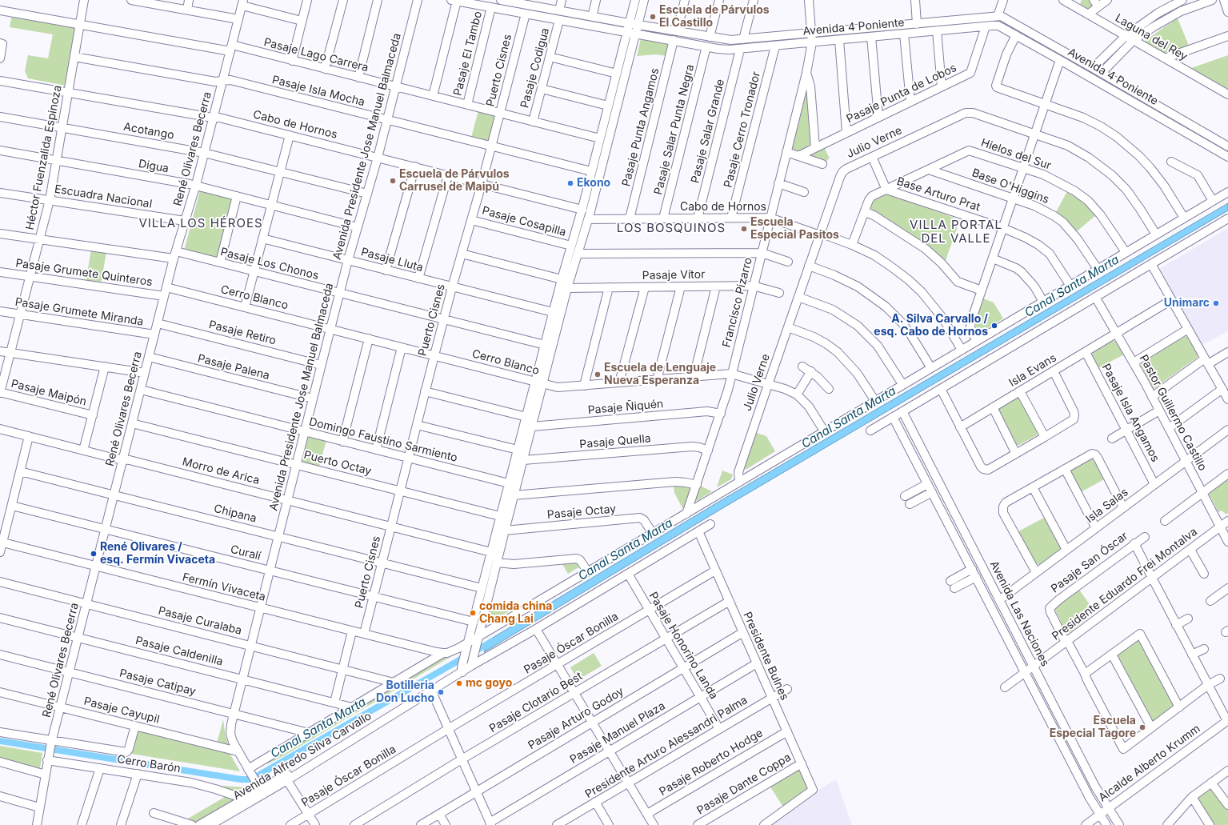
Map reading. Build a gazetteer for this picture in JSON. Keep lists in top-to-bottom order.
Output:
{
  "streets": {
    "street": [
      "Avenida 4 Poniente",
      "Laguna del Rey",
      "Pasaje El Tambo",
      "Pasaje Lago Carrera",
      "Pasaje Codigua",
      "Puerto Cisnes",
      "Pasaje Isla Mocha",
      "Pasaje Punta de Lobos",
      "Cabo de Hornos",
      "Pasaje Punta Angamos",
      "Pasaje Salar Punta Negra",
      "Pasaje Cerro Tronador",
      "Acotango",
      "Pasaje Salar Grande",
      "Julio Verne",
      "Avenida Presidente Jose Manuel Balmaceda",
      "René Olivares Becerra",
      "Hielos del Sur",
      "Héctor Fuenzalida Espinoza",
      "Digua",
      "Base O'Higgins",
      "Base Arturo Prat",
      "Escuadra Nacional",
      "Pasaje Cosapilla",
      "Pasaje Lluta",
      "Pasaje Los Chonos",
      "Pasaje Grumete Quinteros",
      "Pasaje Vítor",
      "Cerro Blanco",
      "Francisco Pizarro",
      "Pasaje Grumete Miranda",
      "Pasaje Retiro",
      "Pasaje Palena",
      "Isla Evans",
      "Pasaje Maipón",
      "Pasaje Ñiquén",
      "Pasaje Isla Angamos",
      "Pastor Guillermo Castillo",
      "Domingo Faustino Sarmiento",
      "Pasaje Quella",
      "Puerto Octay",
      "Morro de Arica",
      "Isla Salas",
      "Pasaje Octay",
      "Chipana",
      "Curalí",
      "Pasaje San Óscar",
      "Presidente Eduardo Frei Montalva",
      "Fermín Vivaceta",
      "Avenida Las Naciones",
      "Pasaje Curalaba",
      "Pasaje Óscar Bonilla",
      "Pasaje Honorino Landa",
      "Pasaje Caldenilla",
      "Presidente Bulnes",
      "Pasaje Catipay",
      "Pasaje Clotario Best",
      "Pasaje Cayupil",
      "Pasaje Arturo Godoy",
      "Pasaje Manuel Plaza",
      "Presidente Arturo Alessandri Palma",
      "Avenida Alfredo Silva Carvallo",
      "Pasaje Roberto Hodge",
      "Alcalde Alberto Krumm",
      "Cerro Barón",
      "Pasaje Dante Coppa"
    ]
  },
  "crossings": [
    ["Avenida 4 Poniente", "Pasaje El Tambo"],
    ["Avenida 4 Poniente", "Pasaje Codigua"],
    ["Avenida 4 Poniente", "Puerto Cisnes"],
    ["Avenida 4 Poniente", "Pasaje Punta de Lobos"],
    ["Avenida 4 Poniente", "Pasaje Punta Angamos"],
    ["Avenida 4 Poniente", "Pasaje Salar Punta Negra"],
    ["Avenida 4 Poniente", "Pasaje Cerro Tronador"],
    ["Avenida 4 Poniente", "Pasaje Salar Grande"],
    ["Avenida 4 Poniente", "Francisco Pizarro"],
    ["Pasaje El Tambo", "Pasaje Lago Carrera"],
    ["Pasaje Lago Carrera", "Pasaje Codigua"],
    ["Pasaje Lago Carrera", "Puerto Cisnes"],
    ["Pasaje Lago Carrera", "Avenida Presidente Jose Manuel Balmaceda"],
    ["Pasaje Lago Carrera", "René Olivares Becerra"],
    ["Pasaje Lago Carrera", "Héctor Fuenzalida Espinoza"],
    ["Puerto Cisnes", "Pasaje Isla Mocha"],
    ["Puerto Cisnes", "Cabo de Hornos"],
    ["Puerto Cisnes", "Pasaje Cosapilla"],
    ["Puerto Cisnes", "Pasaje Lluta"],
    ["Puerto Cisnes", "Pasaje Los Chonos"],
    ["Puerto Cisnes", "Cerro Blanco"],
    ["Puerto Cisnes", "Domingo Faustino Sarmiento"],
    ["Puerto Cisnes", "Puerto Octay"],
    ["Puerto Cisnes", "Morro de Arica"],
    ["Puerto Cisnes", "Chipana"],
    ["Puerto Cisnes", "Curalí"],
    ["Puerto Cisnes", "Fermín Vivaceta"],
    ["Pasaje Isla Mocha", "Avenida Presidente Jose Manuel Balmaceda"],
    ["Pasaje Isla Mocha", "René Olivares Becerra"],
    ["Pasaje Isla Mocha", "Héctor Fuenzalida Espinoza"],
    ["Cabo de Hornos", "Pasaje Punta Angamos"],
    ["Cabo de Hornos", "Pasaje Salar Punta Negra"],
    ["Cabo de Hornos", "Pasaje Cerro Tronador"],
    ["Cabo de Hornos", "Pasaje Salar Grande"],
    ["Cabo de Hornos", "Julio Verne"],
    ["Cabo de Hornos", "Avenida Presidente Jose Manuel Balmaceda"],
    ["Cabo de Hornos", "René Olivares Becerra"],
    ["Cabo de Hornos", "Hielos del Sur"],
    ["Cabo de Hornos", "Héctor Fuenzalida Espinoza"],
    ["Cabo de Hornos", "Francisco Pizarro"],
    ["Cabo de Hornos", "Avenida Alfredo Silva Carvallo"],
    ["Acotango", "Avenida Presidente Jose Manuel Balmaceda"],
    ["Acotango", "René Olivares Becerra"],
    ["Acotango", "Héctor Fuenzalida Espinoza"],
    ["Julio Verne", "Base Arturo Prat"],
    ["Julio Verne", "Cerro Blanco"],
    ["Julio Verne", "Avenida Alfredo Silva Carvallo"],
    ["Avenida Presidente Jose Manuel Balmaceda", "Digua"],
    ["Avenida Presidente Jose Manuel Balmaceda", "Pasaje Lluta"],
    ["Avenida Presidente Jose Manuel Balmaceda", "Pasaje Los Chonos"],
    ["Avenida Presidente Jose Manuel Balmaceda", "Cerro Blanco"],
    ["Avenida Presidente Jose Manuel Balmaceda", "Pasaje Retiro"],
    ["Avenida Presidente Jose Manuel Balmaceda", "Pasaje Palena"],
    ["Avenida Presidente Jose Manuel Balmaceda", "Domingo Faustino Sarmiento"],
    ["Avenida Presidente Jose Manuel Balmaceda", "Puerto Octay"],
    ["Avenida Presidente Jose Manuel Balmaceda", "Morro de Arica"],
    ["Avenida Presidente Jose Manuel Balmaceda", "Chipana"],
    ["Avenida Presidente Jose Manuel Balmaceda", "Curalí"],
    ["Avenida Presidente Jose Manuel Balmaceda", "Fermín Vivaceta"],
    ["Avenida Presidente Jose Manuel Balmaceda", "Pasaje Curalaba"],
    ["Avenida Presidente Jose Manuel Balmaceda", "Pasaje Caldenilla"],
    ["Avenida Presidente Jose Manuel Balmaceda", "Pasaje Catipay"],
    ["Avenida Presidente Jose Manuel Balmaceda", "Pasaje Cayupil"],
    ["Avenida Presidente Jose Manuel Balmaceda", "Avenida Alfredo Silva Carvallo"],
    ["René Olivares Becerra", "Digua"],
    ["René Olivares Becerra", "Escuadra Nacional"],
    ["René Olivares Becerra", "Pasaje Los Chonos"],
    ["René Olivares Becerra", "Pasaje Grumete Quinteros"],
    ["René Olivares Becerra", "Cerro Blanco"],
    ["René Olivares Becerra", "Pasaje Grumete Miranda"],
    ["René Olivares Becerra", "Pasaje Retiro"],
    ["René Olivares Becerra", "Pasaje Palena"],
    ["René Olivares Becerra", "Domingo Faustino Sarmiento"],
    ["René Olivares Becerra", "Puerto Octay"],
    ["René Olivares Becerra", "Morro de Arica"],
    ["René Olivares Becerra", "Chipana"],
    ["René Olivares Becerra", "Curalí"],
    ["René Olivares Becerra", "Fermín Vivaceta"],
    ["René Olivares Becerra", "Pasaje Curalaba"],
    ["René Olivares Becerra", "Pasaje Caldenilla"],
    ["René Olivares Becerra", "Pasaje Catipay"],
    ["René Olivares Becerra", "Pasaje Cayupil"],
    ["René Olivares Becerra", "Cerro Barón"],
    ["Hielos del Sur", "Base O'Higgins"],
    ["Hielos del Sur", "Base Arturo Prat"],
    ["Hielos del Sur", "Avenida Alfredo Silva Carvallo"],
    ["Héctor Fuenzalida Espinoza", "Digua"],
    ["Héctor Fuenzalida Espinoza", "Escuadra Nacional"],
    ["Héctor Fuenzalida Espinoza", "Pasaje Los Chonos"],
    ["Héctor Fuenzalida Espinoza", "Pasaje Grumete Quinteros"],
    ["Héctor Fuenzalida Espinoza", "Pasaje Grumete Miranda"],
    ["Héctor Fuenzalida Espinoza", "Pasaje Maipón"],
    ["Base O'Higgins", "Avenida Alfredo Silva Carvallo"],
    ["Base Arturo Prat", "Avenida Alfredo Silva Carvallo"],
    ["Pasaje Vítor", "Francisco Pizarro"],
    ["Cerro Blanco", "Francisco Pizarro"],
    ["Cerro Blanco", "Avenida Alfredo Silva Carvallo"],
    ["Francisco Pizarro", "Pasaje Ñiquén"],
    ["Francisco Pizarro", "Pasaje Quella"],
    ["Francisco Pizarro", "Avenida Alfredo Silva Carvallo"],
    ["Isla Evans", "Pasaje Isla Angamos"],
    ["Isla Evans", "Pastor Guillermo Castillo"],
    ["Pasaje Isla Angamos", "Isla Salas"],
    ["Pastor Guillermo Castillo", "Isla Salas"],
    ["Pastor Guillermo Castillo", "Presidente Eduardo Frei Montalva"],
    ["Isla Salas", "Avenida Las Naciones"],
    ["Pasaje Octay", "Avenida Alfredo Silva Carvallo"],
    ["Pasaje San Óscar", "Presidente Eduardo Frei Montalva"],
    ["Presidente Eduardo Frei Montalva", "Avenida Las Naciones"],
    ["Fermín Vivaceta", "Avenida Alfredo Silva Carvallo"],
    ["Avenida Las Naciones", "Alcalde Alberto Krumm"],
    ["Pasaje Curalaba", "Avenida Alfredo Silva Carvallo"],
    ["Pasaje Óscar Bonilla", "Pasaje Honorino Landa"],
    ["Pasaje Óscar Bonilla", "Presidente Bulnes"],
    ["Pasaje Honorino Landa", "Pasaje Clotario Best"],
    ["Pasaje Honorino Landa", "Pasaje Arturo Godoy"],
    ["Pasaje Honorino Landa", "Pasaje Manuel Plaza"],
    ["Pasaje Honorino Landa", "Presidente Arturo Alessandri Palma"],
    ["Pasaje Honorino Landa", "Avenida Alfredo Silva Carvallo"],
    ["Pasaje Caldenilla", "Avenida Alfredo Silva Carvallo"],
    ["Presidente Bulnes", "Pasaje Clotario Best"],
    ["Presidente Bulnes", "Pasaje Arturo Godoy"],
    ["Presidente Bulnes", "Pasaje Manuel Plaza"],
    ["Presidente Bulnes", "Presidente Arturo Alessandri Palma"],
    ["Presidente Bulnes", "Avenida Alfredo Silva Carvallo"],
    ["Presidente Bulnes", "Pasaje Roberto Hodge"],
    ["Presidente Bulnes", "Pasaje Dante Coppa"],
    ["Pasaje Catipay", "Avenida Alfredo Silva Carvallo"],
    ["Pasaje Cayupil", "Cerro Barón"],
    ["Avenida Alfredo Silva Carvallo", "Cerro Barón"]
  ],
  "districts": ["VILLA LOS HÉROES", "VILLA PORTAL DEL VALLE", "LOS BOSQUINOS"],
  "water": ["Canal Santa Marta"],
  "places": [
    "Escuela de Párvulos El Castillo",
    "Escuela de Párvulos Carrusel de Maipú",
    "Ekono",
    "Escuela Especial Pasitos",
    "Unimarc",
    "A. Silva Carvallo / esq. Cabo de Hornos",
    "Escuela de Lenguaje Nueva Esperanza",
    "René Olivares / esq. Fermín Vivaceta",
    "comida china Chang Lai",
    "mc goyo",
    "Botilleria Don Lucho",
    "Escuela Especial Tagore"
  ]
}
